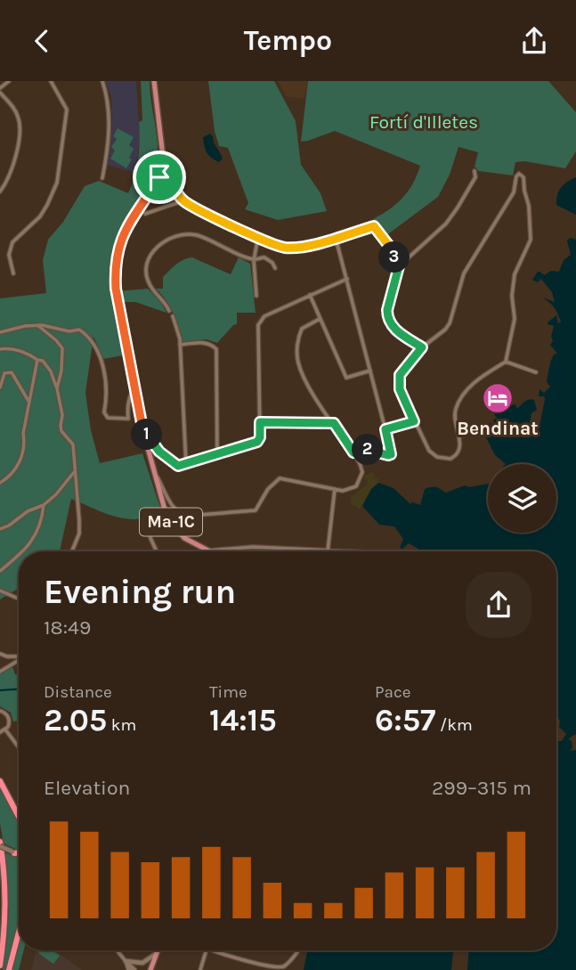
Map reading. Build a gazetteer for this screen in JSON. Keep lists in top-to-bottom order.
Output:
{
  "streets": {
    "main road": ["Ma-1C"]
  },
  "parks": ["Fortí d'Illetes"],
  "places": {
    "hotel": ["Bendinat"]
  },
  "page": {
    "header": "Tempo",
    "pins": ["3", "1", "2"],
    "heading": ["Evening run", "18:49"],
    "stats": [
      ["Distance", "2.05 km"],
      ["Time", "14:15"],
      ["Pace", "6:57 /km"]
    ],
    "chart": ["Elevation", "299–315 m"]
  }
}
